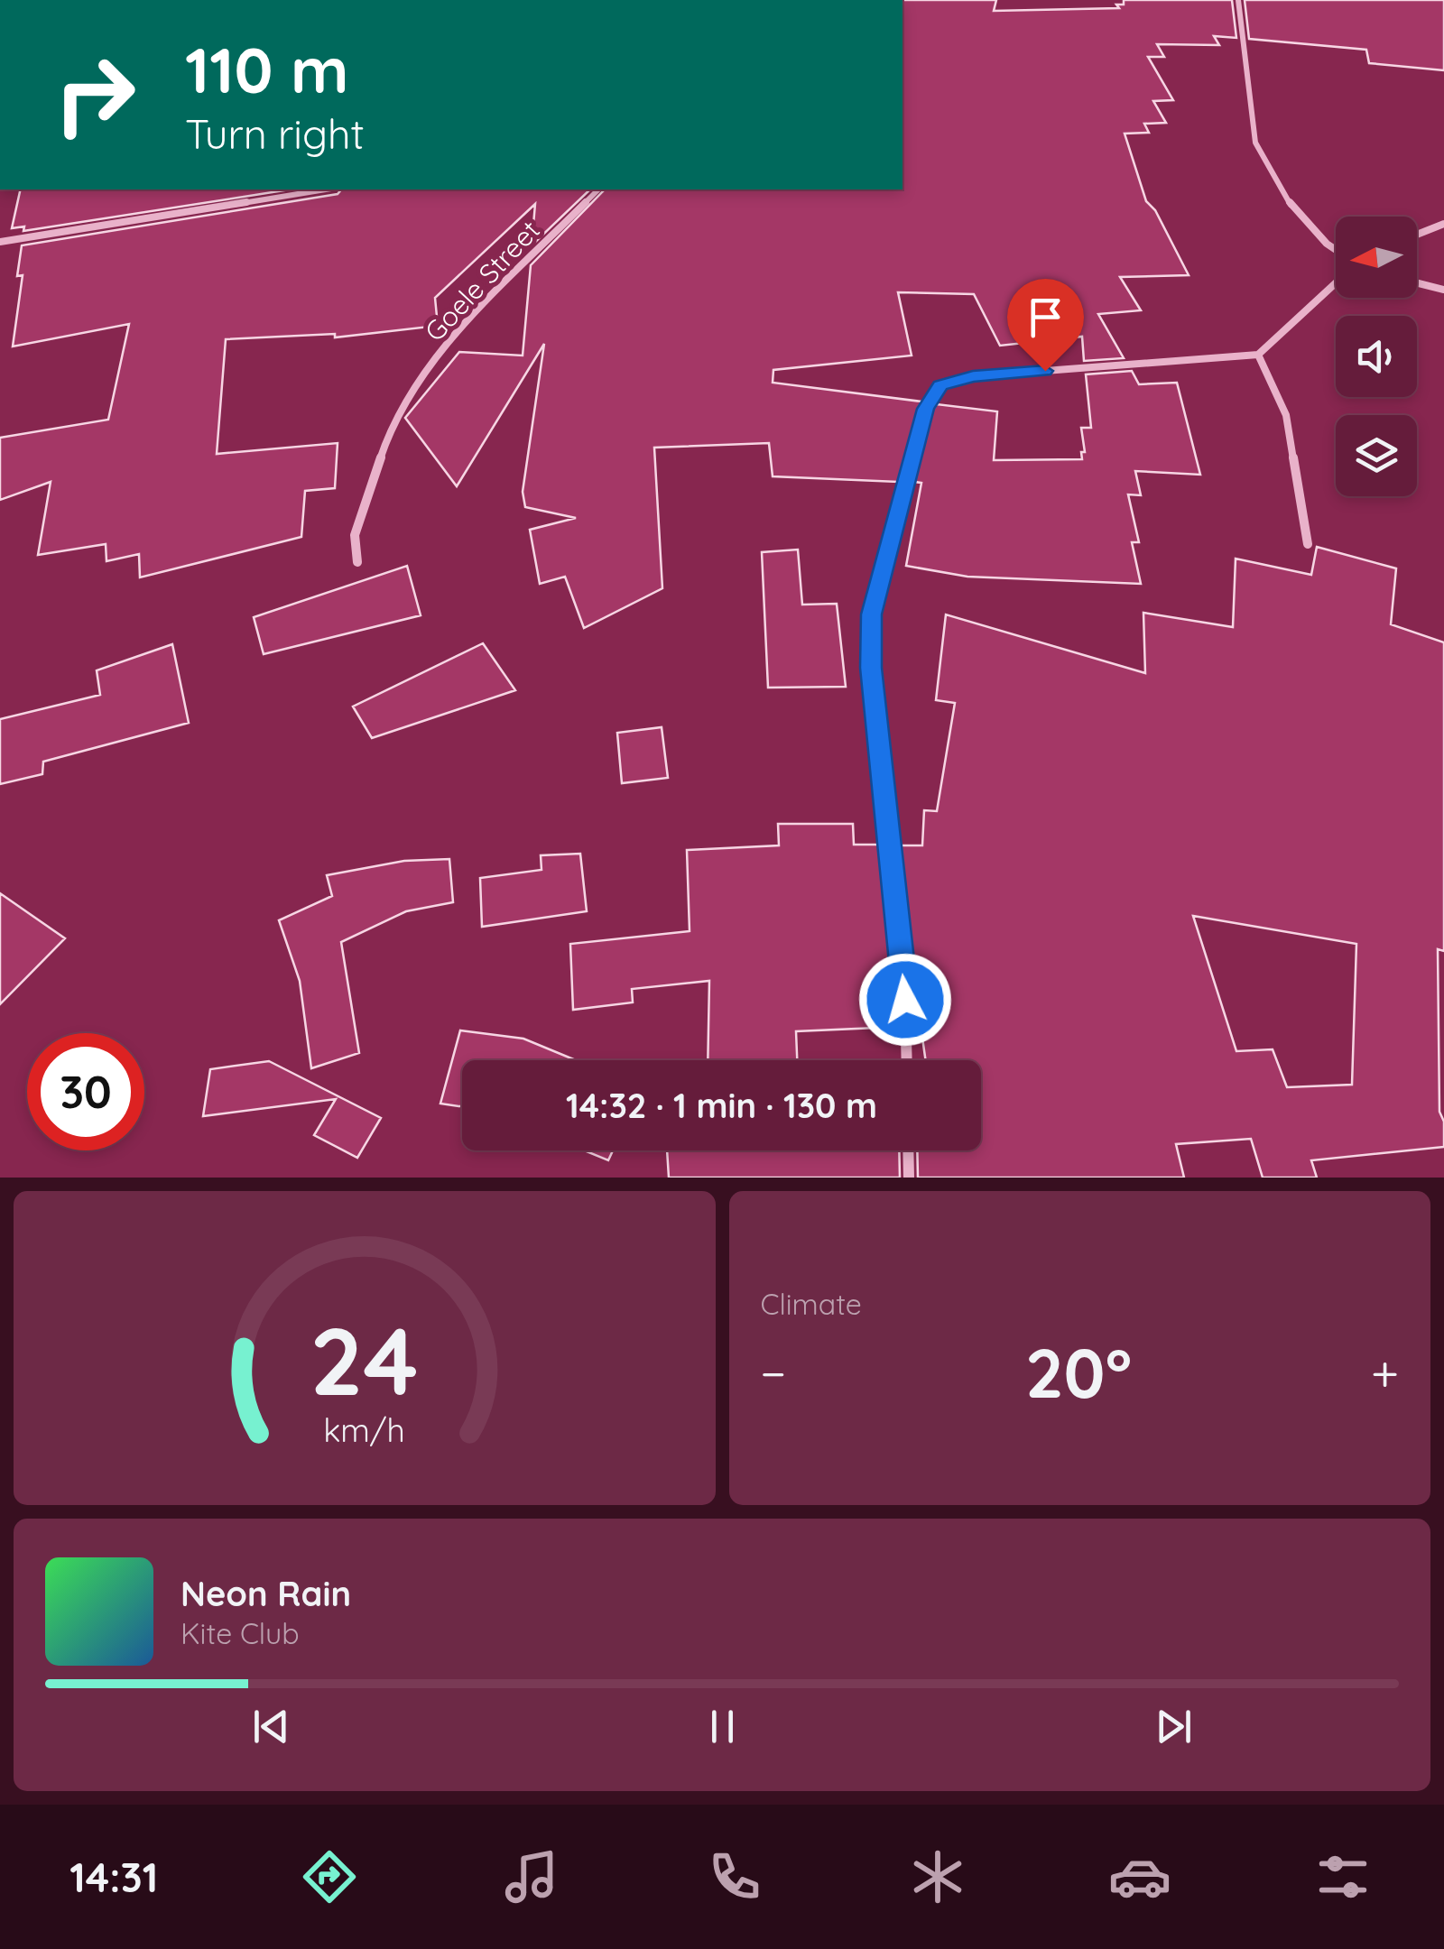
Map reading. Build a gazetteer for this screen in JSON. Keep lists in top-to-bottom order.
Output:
{
  "streets": {
    "street": ["Goele Street"]
  },
  "north": "left",
  "page": {
    "turn": ["110 m", "Turn right"],
    "limit": "30",
    "trip": "14:32 · 1 min · 130 m",
    "tile": "Climate",
    "heat": ["−", "20°", "+"],
    "song": ["Neon Rain", "Kite Club"],
    "tabs": "14:31",
    "gauge": ["24", "km/h"]
  }
}
